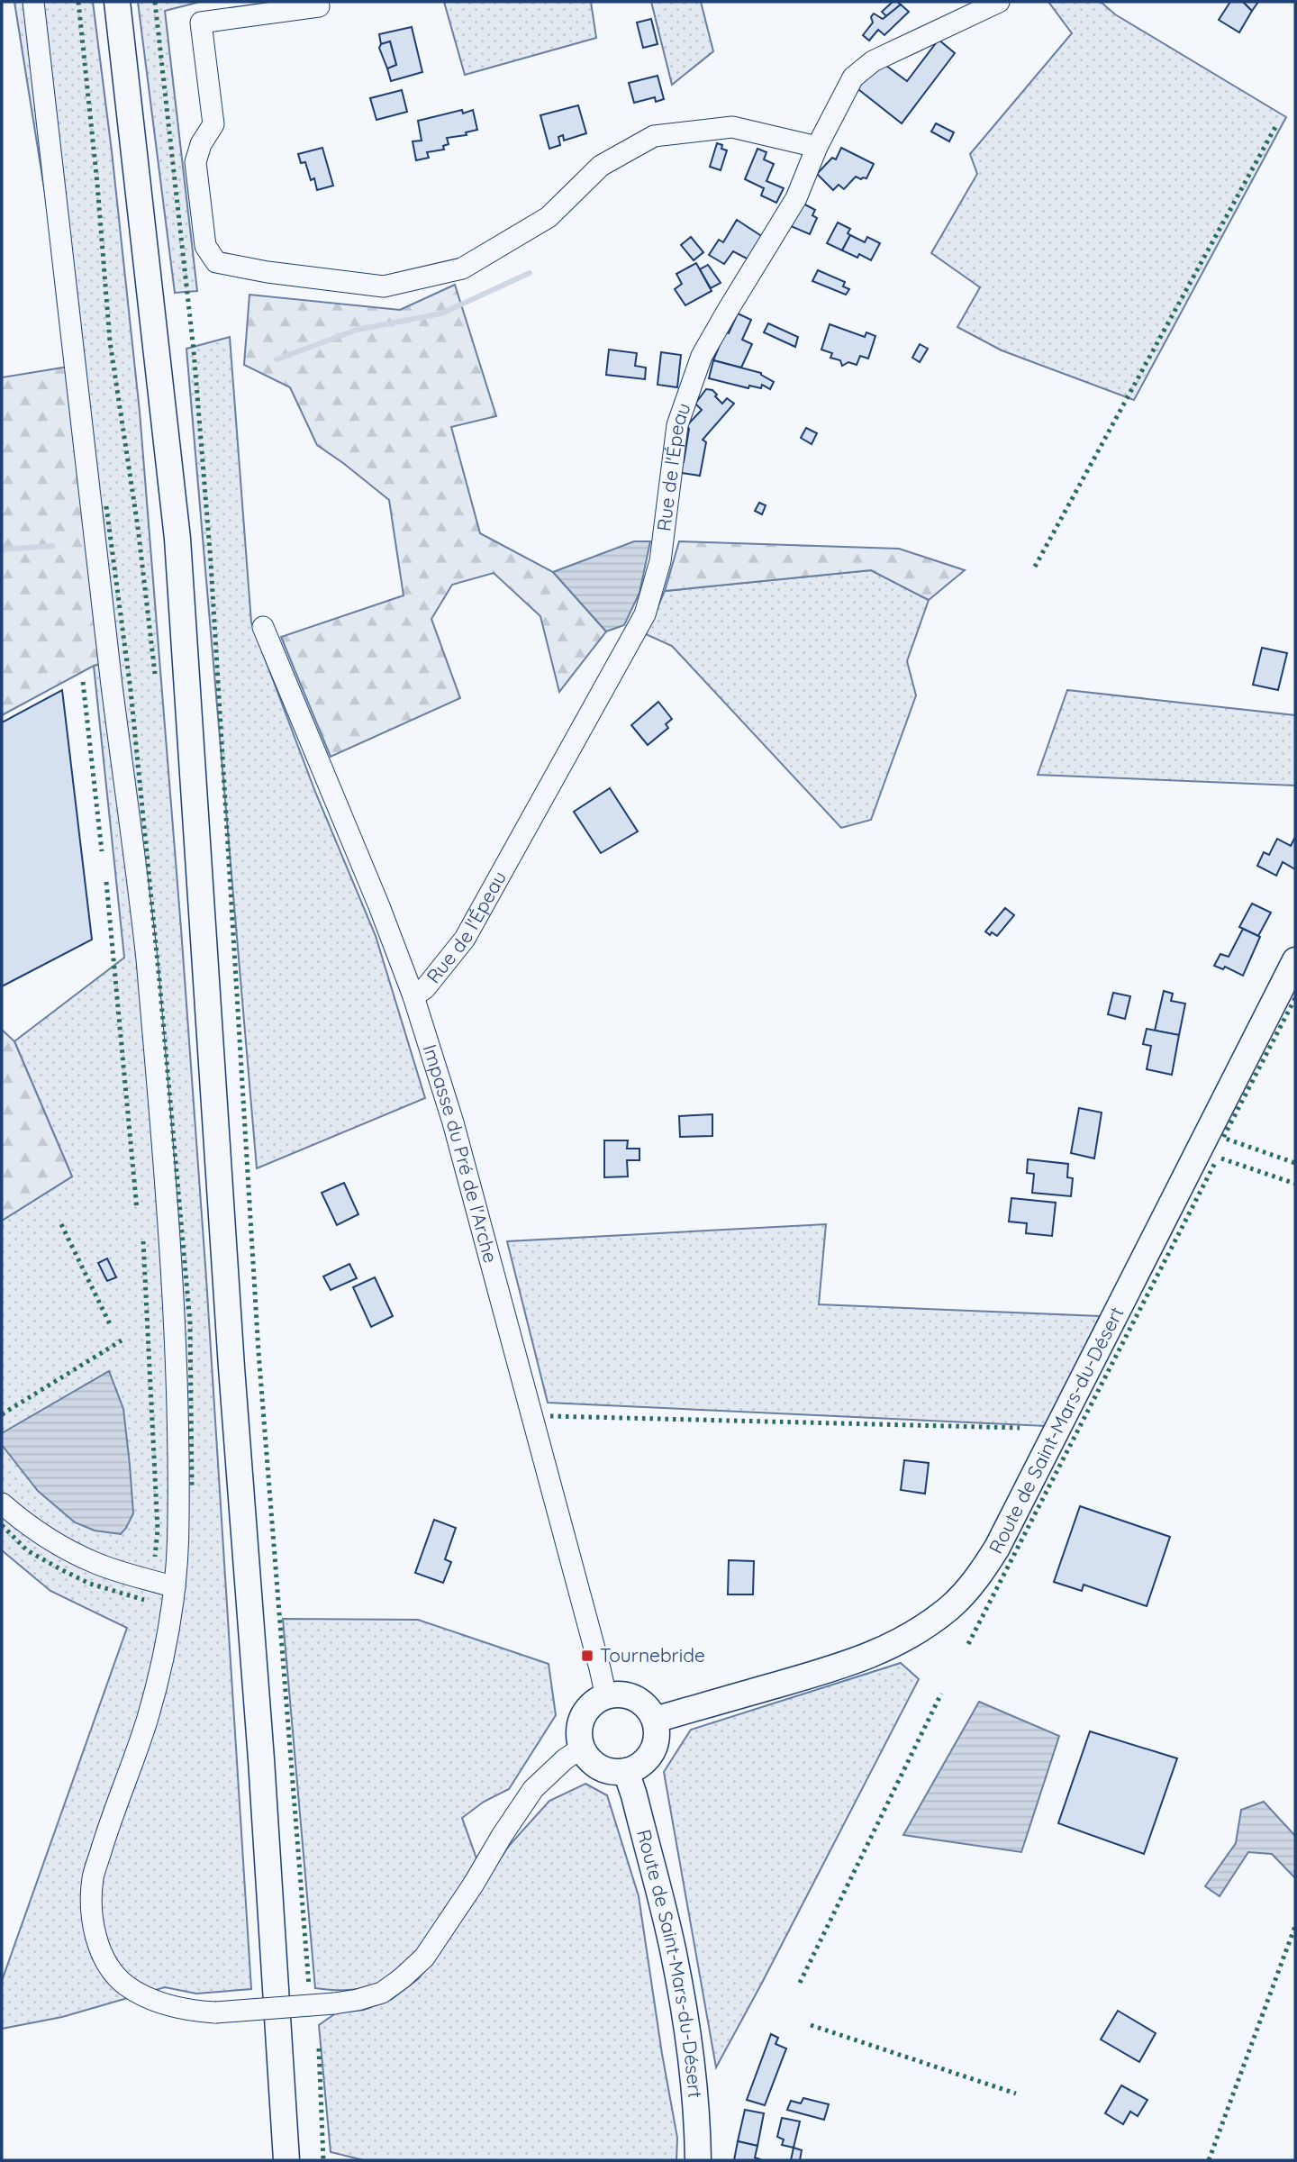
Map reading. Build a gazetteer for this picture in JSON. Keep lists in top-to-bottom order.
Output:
{
  "streets": {
    "main road": ["Route de Saint-Mars-du-Désert"],
    "street": ["Rue de l'Épeau", "Impasse du Pré de l'Arche"]
  },
  "crossings": [
    ["Rue de l'Épeau", "Impasse du Pré de l'Arche"],
    ["Impasse du Pré de l'Arche", "Route de Saint-Mars-du-Désert"]
  ],
  "places": {
    "transit": ["Tournebride"]
  }
}
